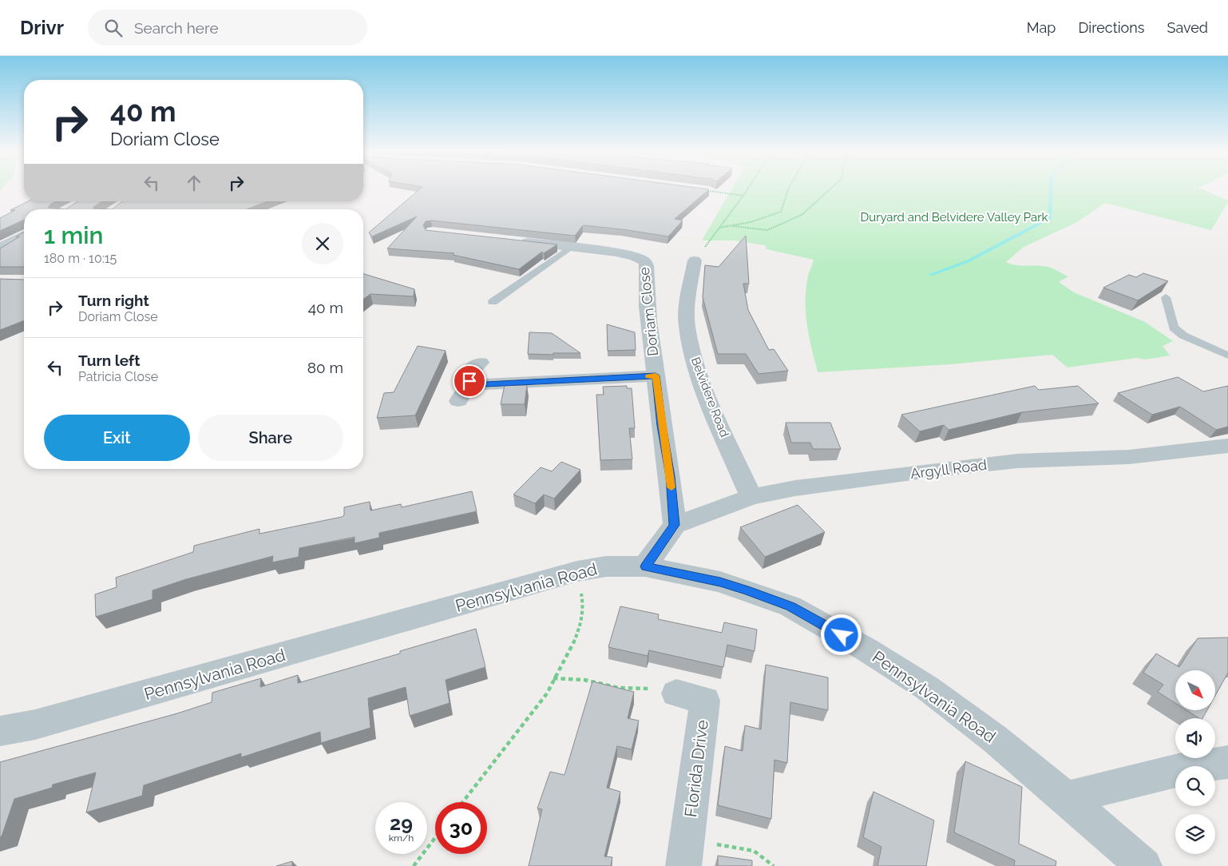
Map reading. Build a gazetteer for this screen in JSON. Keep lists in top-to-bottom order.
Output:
{
  "streets": {
    "street": [
      "Doriam Close",
      "Belvidere Road",
      "Argyll Road",
      "Pennsylvania Road",
      "Florida Drive"
    ]
  },
  "crossings": [
    ["Doriam Close", "Argyll Road"],
    ["Belvidere Road", "Argyll Road"]
  ],
  "parks": ["Duryard and Belvidere Valley Park"],
  "north": "bottom right",
  "page": {
    "header": "Drivr",
    "search": "Search here",
    "nav": ["Map", "Directions", "Saved"],
    "turn": ["40 m", "Doriam Close"],
    "heading": ["1 min", "180 m · 10:15"],
    "list": [
      {
        "name": "Turn right",
        "note": "Doriam Close",
        "value": "40 m"
      },
      {
        "name": "Turn left",
        "note": "Patricia Close",
        "value": "80 m"
      }
    ],
    "buttons": ["Exit", "Share"],
    "speed": "29 km/h",
    "limit": "30"
  }
}
